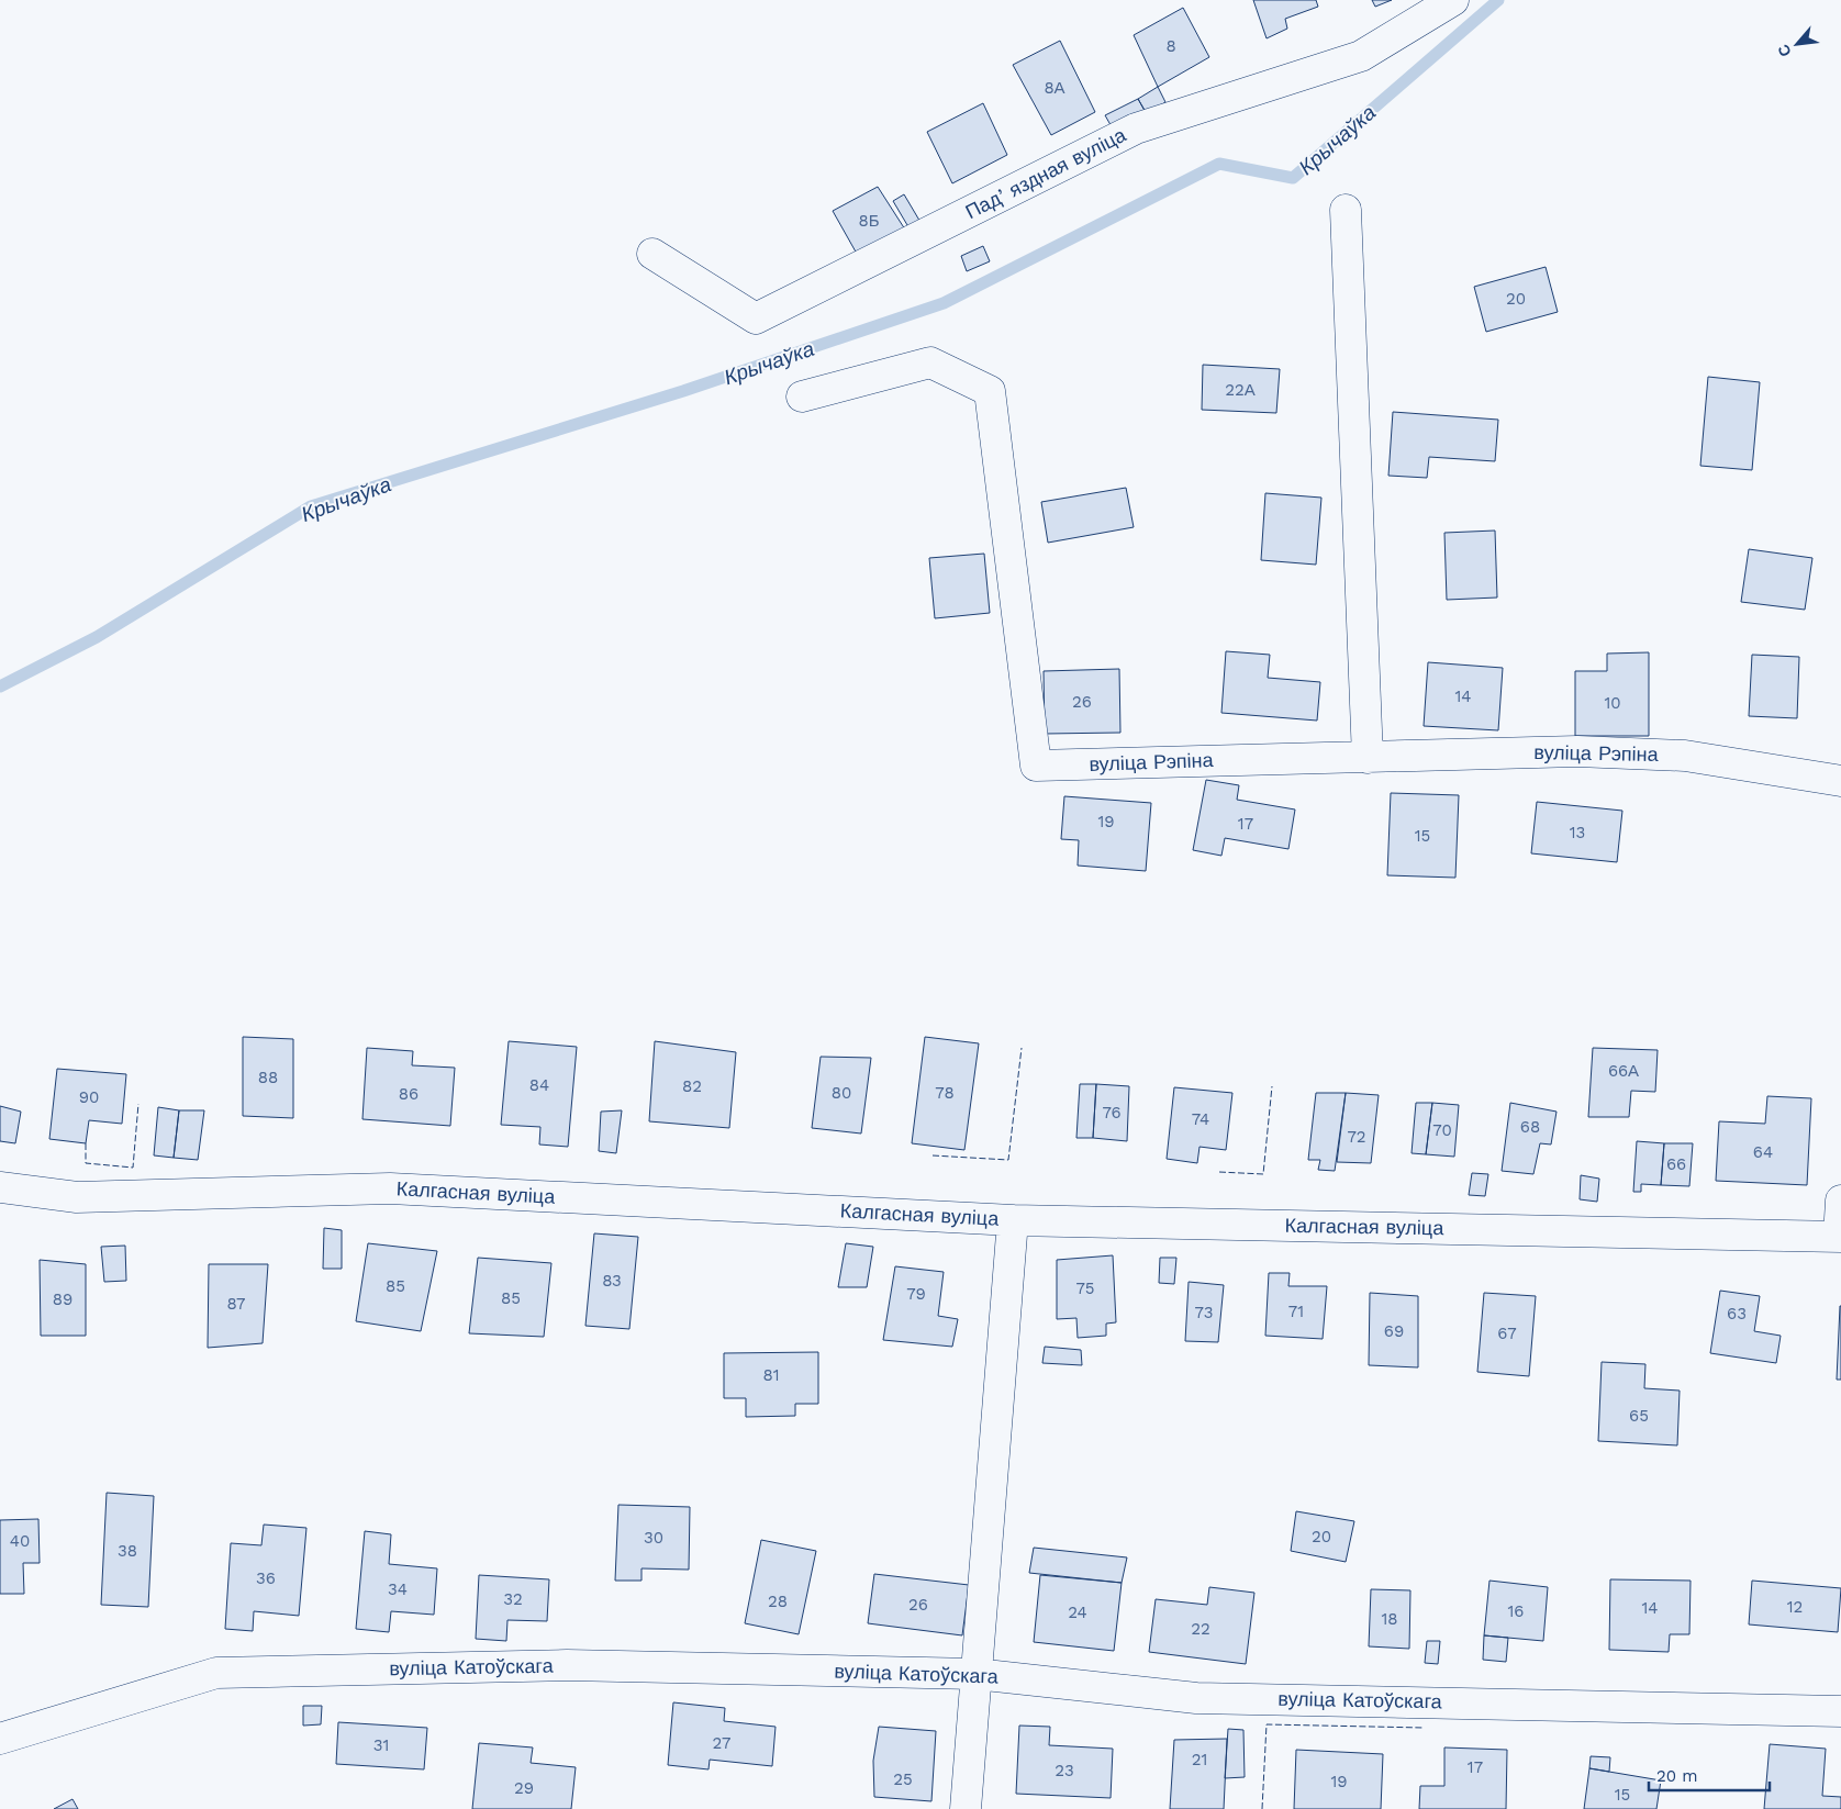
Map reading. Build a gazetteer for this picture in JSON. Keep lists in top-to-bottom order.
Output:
{
  "streets": {
    "street": [
      "Падʼяздная вуліца",
      "вуліца Рэпіна",
      "Калгасная вуліца",
      "вуліца Катоўскага"
    ]
  },
  "water": ["Крычаўка"],
  "house_numbers": [
    "8",
    "8А",
    "8Б",
    "20",
    "22А",
    "14",
    "26",
    "10",
    "19",
    "17",
    "13",
    "15",
    "66А",
    "88",
    "84",
    "82",
    "80",
    "78",
    "86",
    "90",
    "76",
    "74",
    "68",
    "70",
    "72",
    "64",
    "66",
    "83",
    "85",
    "75",
    "79",
    "85",
    "89",
    "87",
    "71",
    "73",
    "63",
    "69",
    "67",
    "81",
    "65",
    "20",
    "30",
    "40",
    "38",
    "36",
    "34",
    "32",
    "28",
    "26",
    "12",
    "14",
    "16",
    "24",
    "18",
    "22",
    "27",
    "31",
    "21",
    "17",
    "23",
    "25",
    "19",
    "29",
    "15"
  ],
  "scale_bar": "20 m",
  "north": "bottom left"
}
